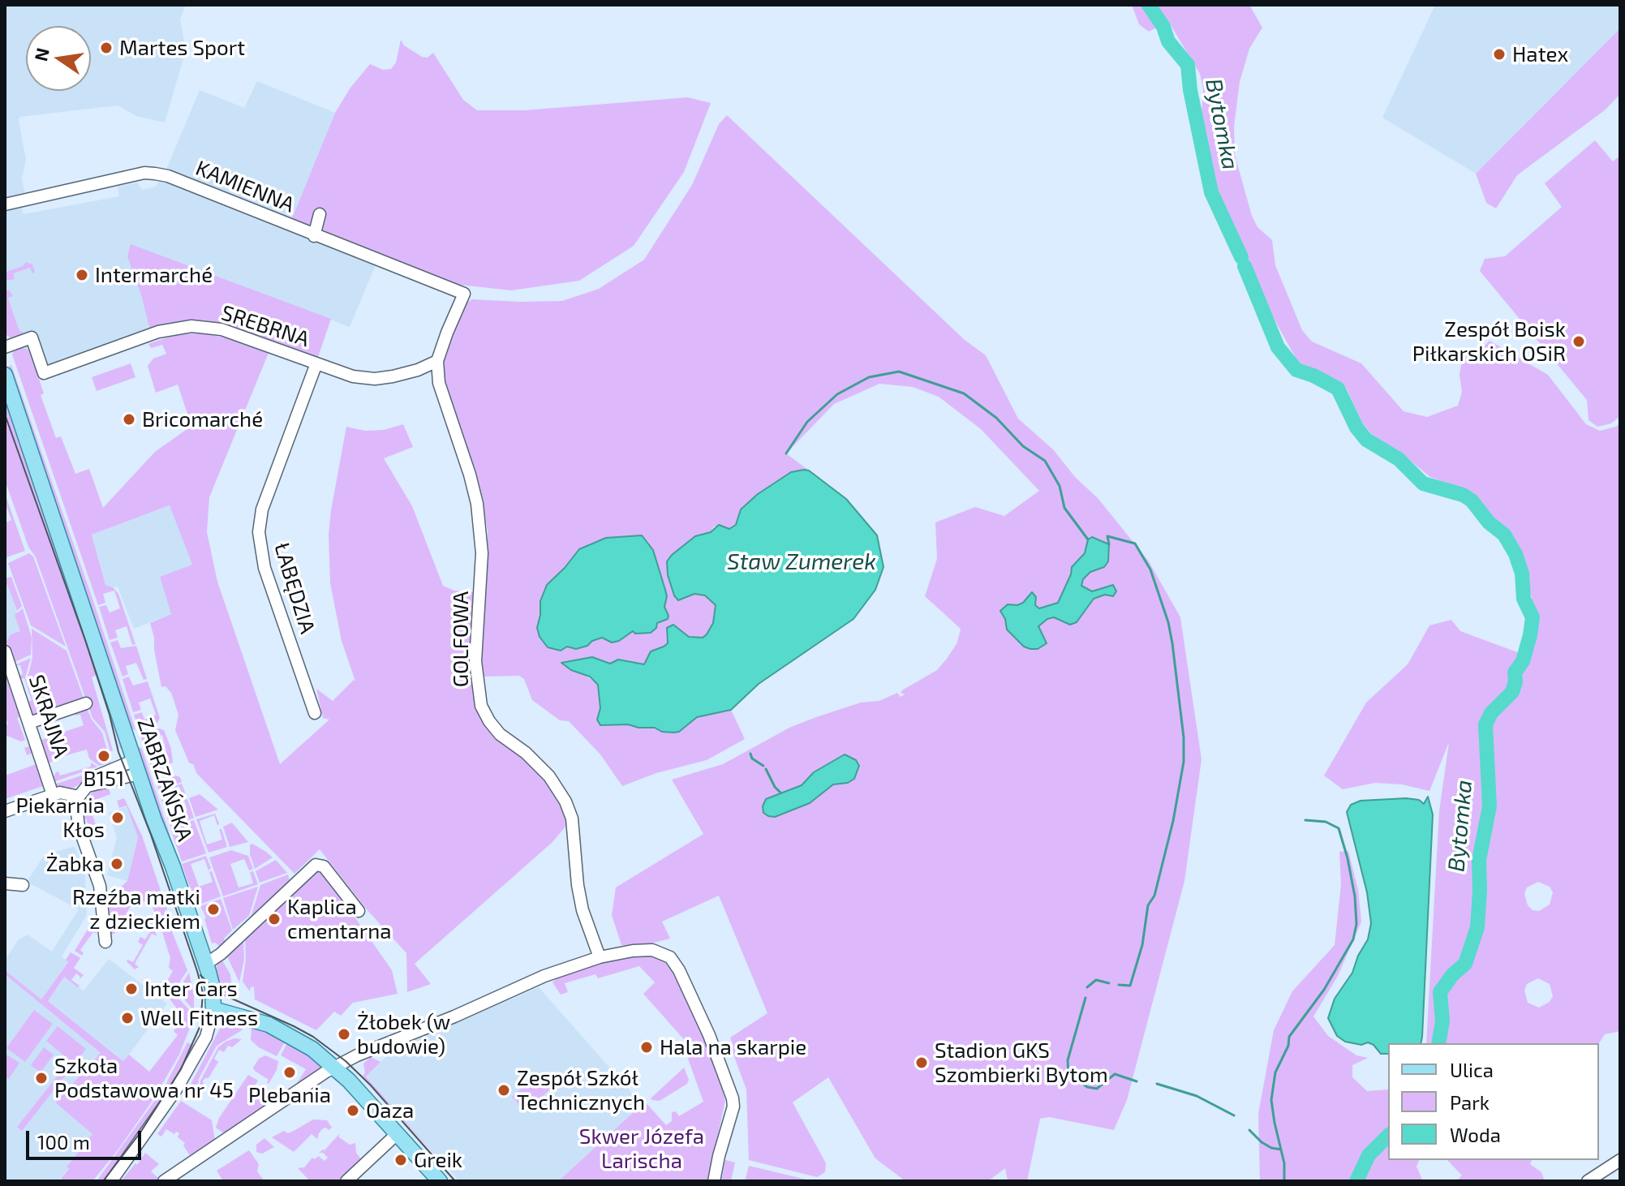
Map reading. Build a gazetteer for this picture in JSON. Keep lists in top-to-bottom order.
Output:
{
  "streets": {
    "main road": ["ZABRZAŃSKA"],
    "street": [
      "KAMIENNA",
      "SREBRNA",
      "ŁABĘDZIA",
      "GOLFOWA",
      "SKRAJNA"
    ]
  },
  "crossings": [
    ["KAMIENNA", "GOLFOWA"],
    ["SREBRNA", "ŁABĘDZIA"],
    ["SREBRNA", "GOLFOWA"]
  ],
  "water": ["Bytomka", "Staw Zumerek"],
  "parks": ["Skwer Józefa Larischa"],
  "places": [
    "Martes Sport",
    "Hatex",
    "Intermarché",
    "Zespół Boisk Piłkarskich OSiR",
    "Bricomarché",
    "B151",
    "Piekarnia Kłos",
    "Żabka",
    "Rzeźba matki z dzieckiem",
    "Kaplica cmentarna",
    "Inter Cars",
    "Well Fitness",
    "Żłobek (w budowie)",
    "Hala na skarpie",
    "Stadion GKS Szombierki Bytom",
    "Plebania",
    "Szkoła Podstawowa nr 45",
    "Zespół Szkół Technicznych",
    "Oaza",
    "Greik"
  ],
  "legend": ["Ulica", "Park", "Woda"],
  "scale_bar": "100 m",
  "north": "left"
}
